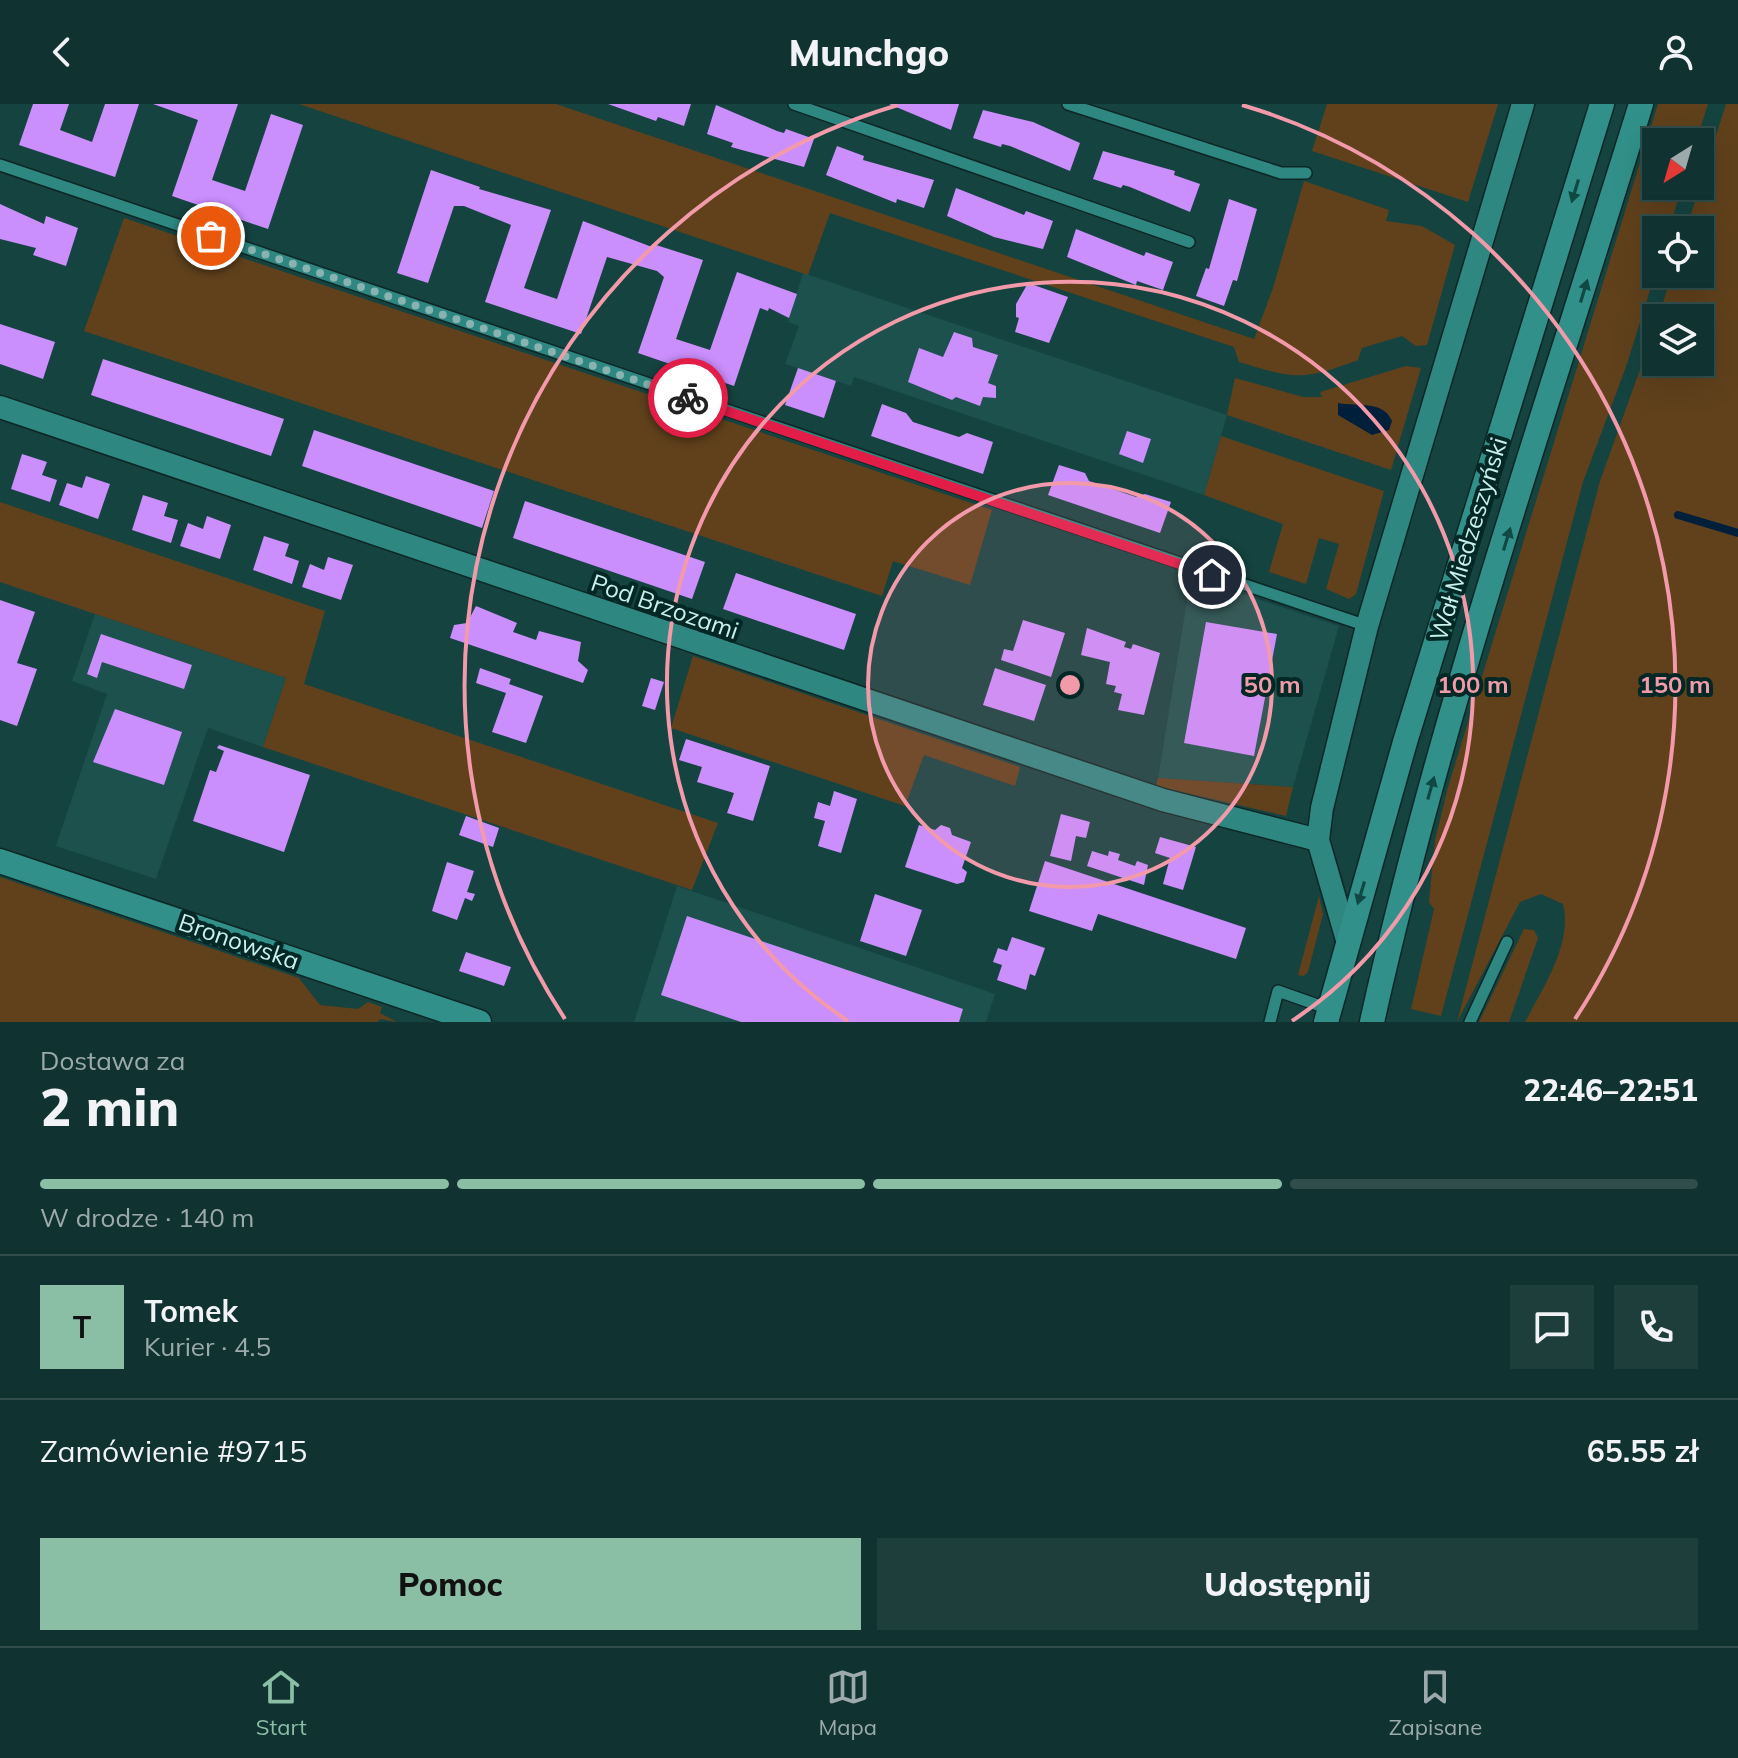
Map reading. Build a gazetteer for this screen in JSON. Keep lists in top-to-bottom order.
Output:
{
  "streets": {
    "main road": ["Wał Miedzeszyński", "Bronowska"],
    "street": ["Pod Brzozami"]
  },
  "north": "bottom left",
  "page": {
    "header": "Munchgo",
    "heading": ["2 min", "Dostawa za", "22:46–22:51"],
    "panel": [
      "Tomek",
      "Kurier · 4.5",
      "Zamówienie #9715",
      "65.55 zł"
    ],
    "bar": "W drodze · 140 m",
    "round": "T",
    "buttons": ["Pomoc", "Udostępnij"],
    "tabs": ["Start", "Mapa", "Zapisane"]
  },
  "rings": ["50 m", "100 m", "150 m"]
}
